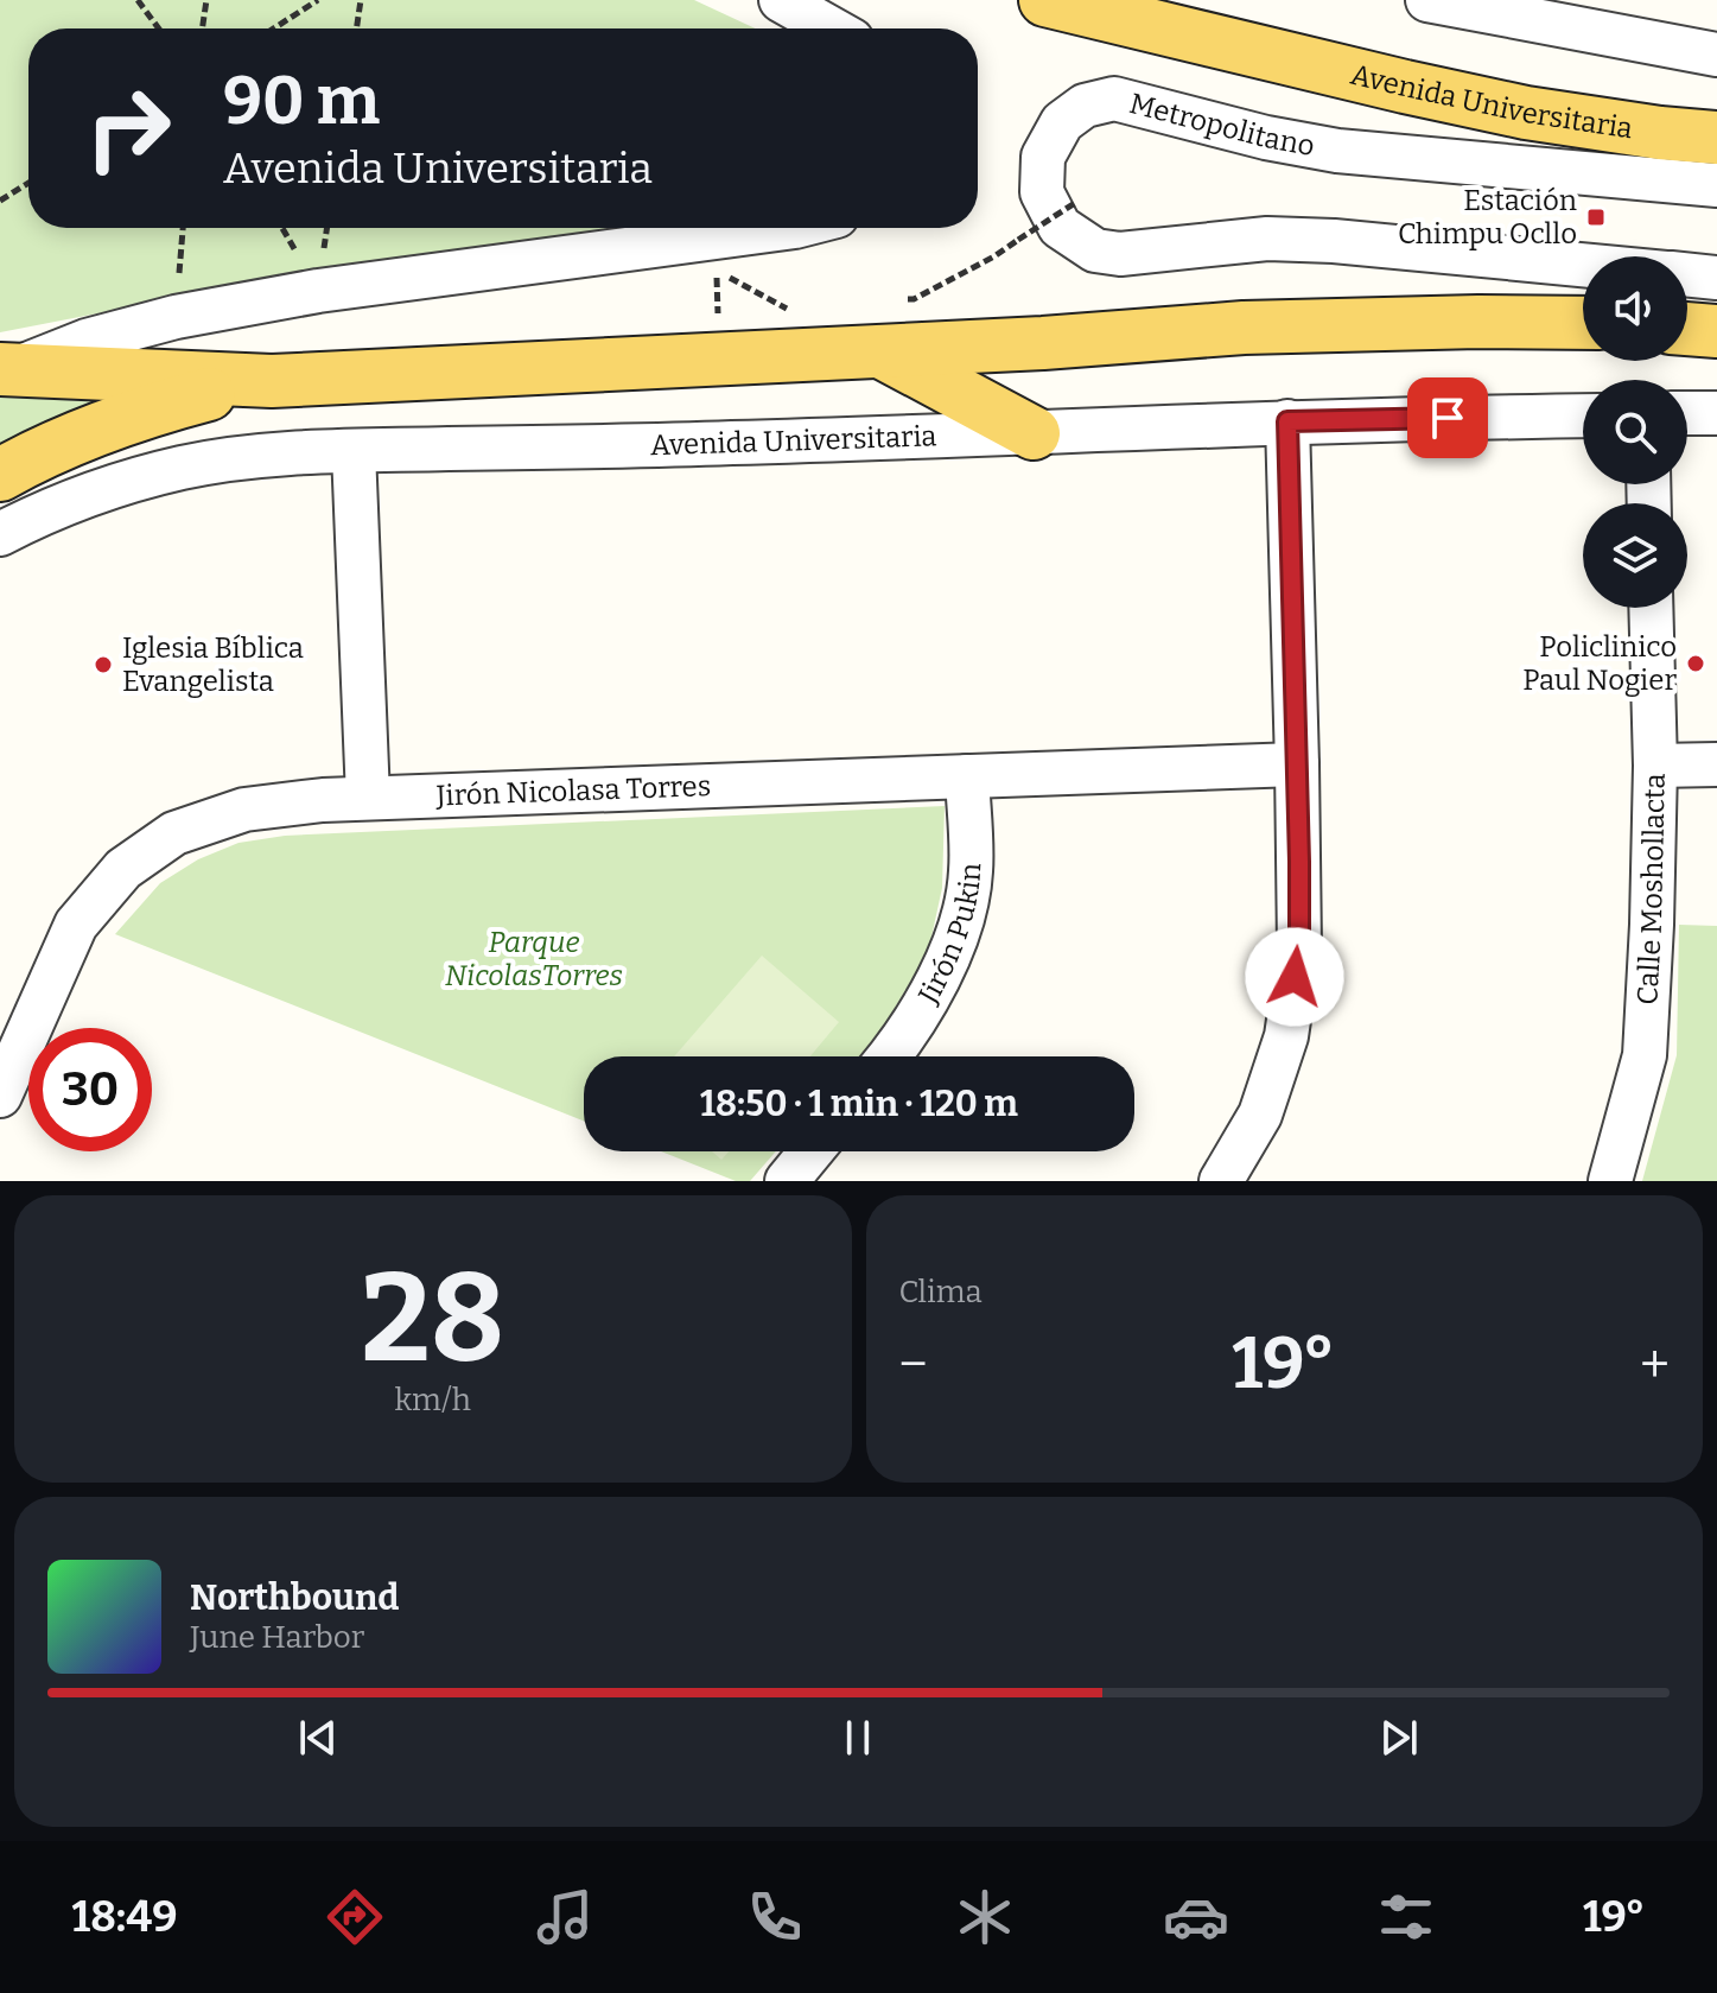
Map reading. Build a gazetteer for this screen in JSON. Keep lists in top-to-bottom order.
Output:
{
  "streets": {
    "main road": ["Avenida Universitaria"],
    "street": [
      "Metropolitano",
      "Jirón Nicolasa Torres",
      "Calle Moshollacta",
      "Jirón Pukin"
    ]
  },
  "crossings": [
    ["Jirón Nicolasa Torres", "Jirón Pukin"]
  ],
  "parks": ["Parque NicolasTorres"],
  "places": {
    "transit": ["Estación Chimpu Ocllo"],
    "other": ["Policlinico Paul Nogier", "Iglesia Bíblica Evangelista"]
  },
  "page": {
    "turn": ["90 m", "Avenida Universitaria"],
    "limit": "30",
    "trip": "18:50 · 1 min · 120 m",
    "tile": [
      ["28", "km/h"],
      "Clima"
    ],
    "heat": ["−", "19°", "+"],
    "song": ["Northbound", "June Harbor"],
    "tabs": ["18:49", "19°"]
  }
}
